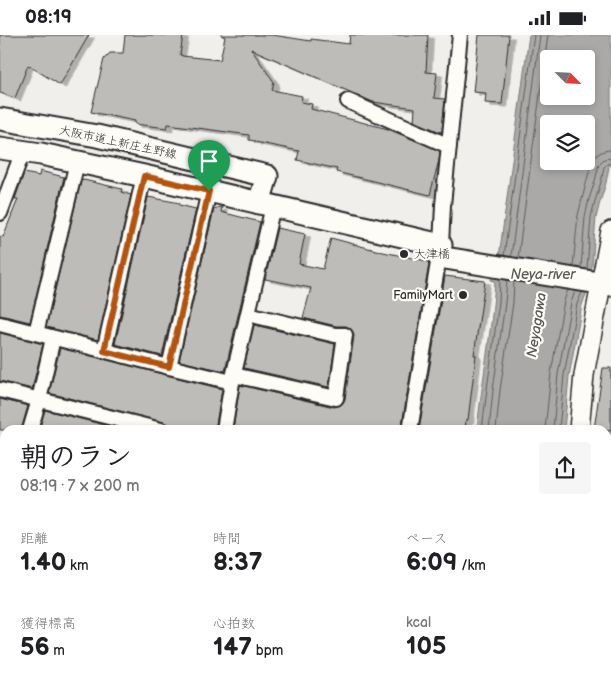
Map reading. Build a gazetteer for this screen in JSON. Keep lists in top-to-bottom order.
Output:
{
  "streets": {
    "main road": ["大阪市道上新庄生野線"]
  },
  "water": ["Neya-river", "Neyagawa"],
  "places": ["大津橋", "FamilyMart"],
  "north": "bottom right",
  "page": {
    "status": "08:19",
    "heading": ["朝のラン", "08:19 · 7 × 200 m"],
    "stats": [
      ["距離", "1.40 km"],
      ["時間", "8:37"],
      ["ペース", "6:09 /km"],
      ["獲得標高", "56 m"],
      ["心拍数", "147 bpm"],
      ["kcal", "105"]
    ]
  }
}
